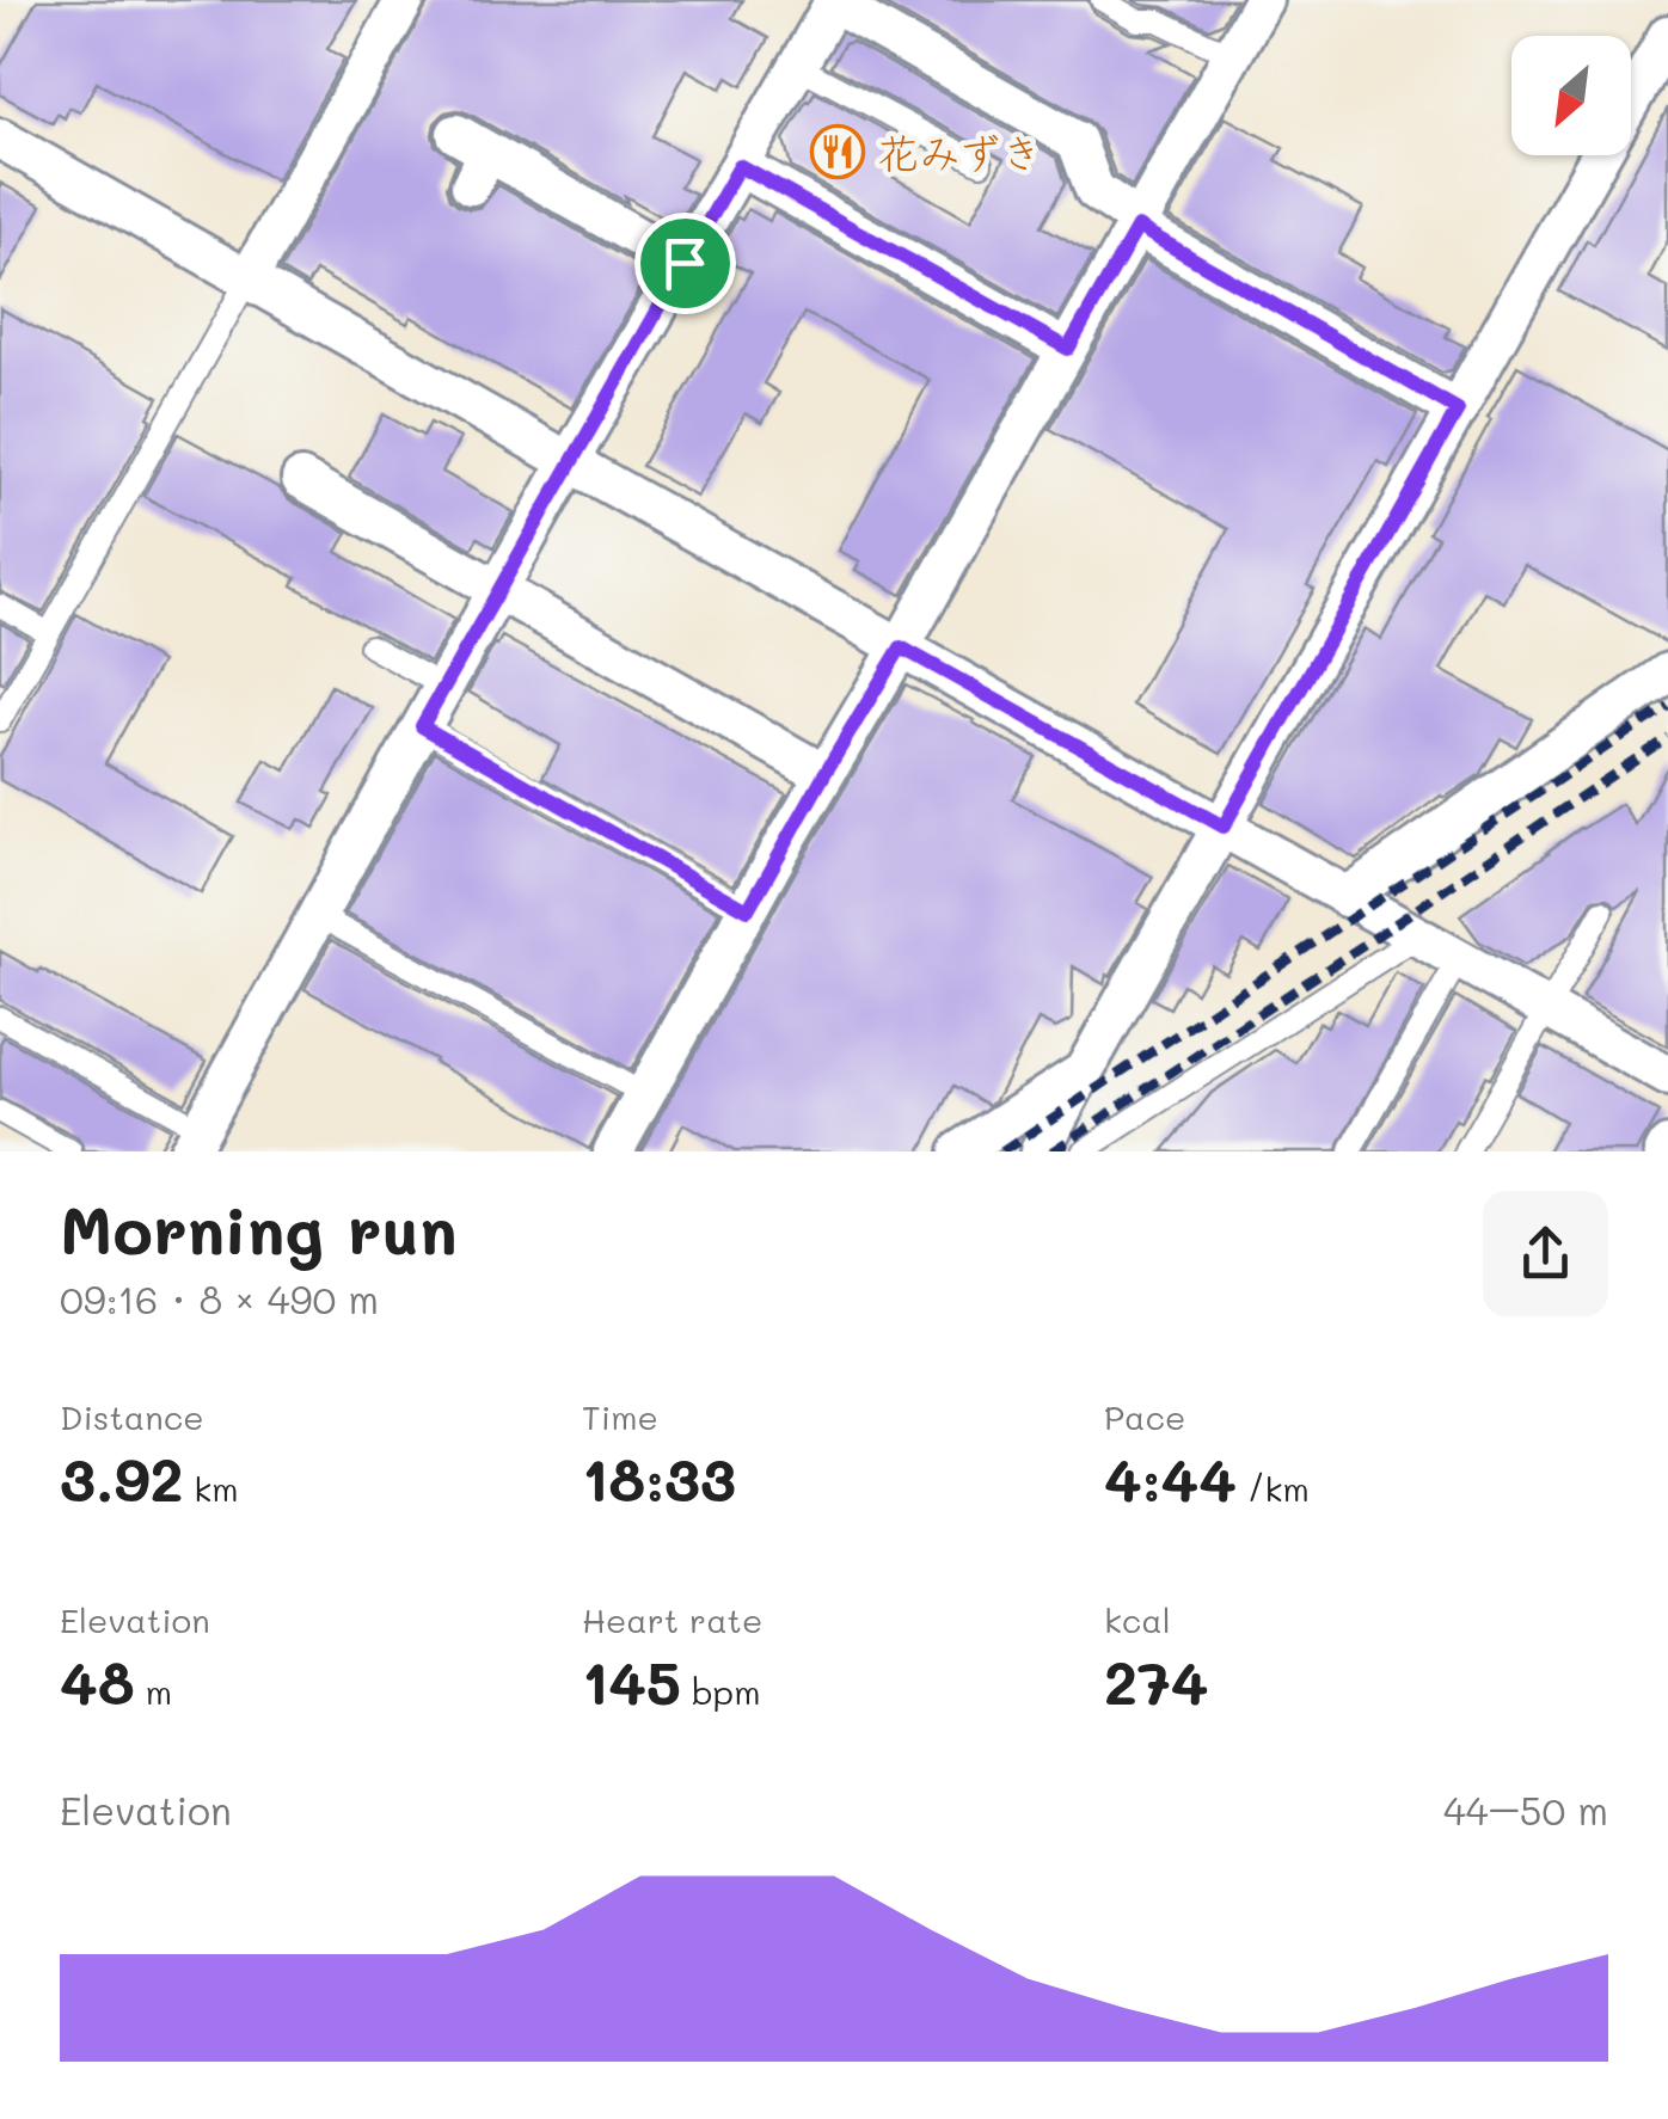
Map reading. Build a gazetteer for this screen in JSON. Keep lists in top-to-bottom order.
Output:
{
  "places": {
    "restaurant": ["花みずき"]
  },
  "north": "bottom left",
  "page": {
    "heading": ["Morning run", "09:16 · 8 × 490 m"],
    "stats": [
      ["Distance", "3.92 km"],
      ["Time", "18:33"],
      ["Pace", "4:44 /km"],
      ["Elevation", "48 m"],
      ["Heart rate", "145 bpm"],
      ["kcal", "274"]
    ],
    "chart": ["Elevation", "44–50 m"]
  }
}
